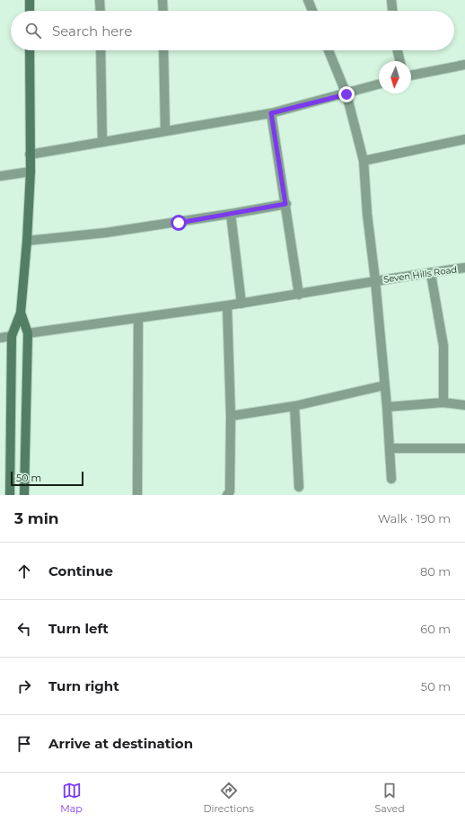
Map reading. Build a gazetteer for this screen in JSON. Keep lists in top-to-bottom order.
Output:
{
  "streets": {
    "street": ["Seven Hills Road"]
  },
  "scale_bar": "50 m",
  "north": "bottom",
  "page": {
    "search": "Search here",
    "scale": "50 m",
    "heading": ["3 min", "Walk · 190 m"],
    "list": [
      ["Continue", "80 m"],
      ["Turn left", "60 m"],
      ["Turn right", "50 m"],
      "Arrive at destination"
    ],
    "nav": ["Map", "Directions", "Saved"]
  }
}
